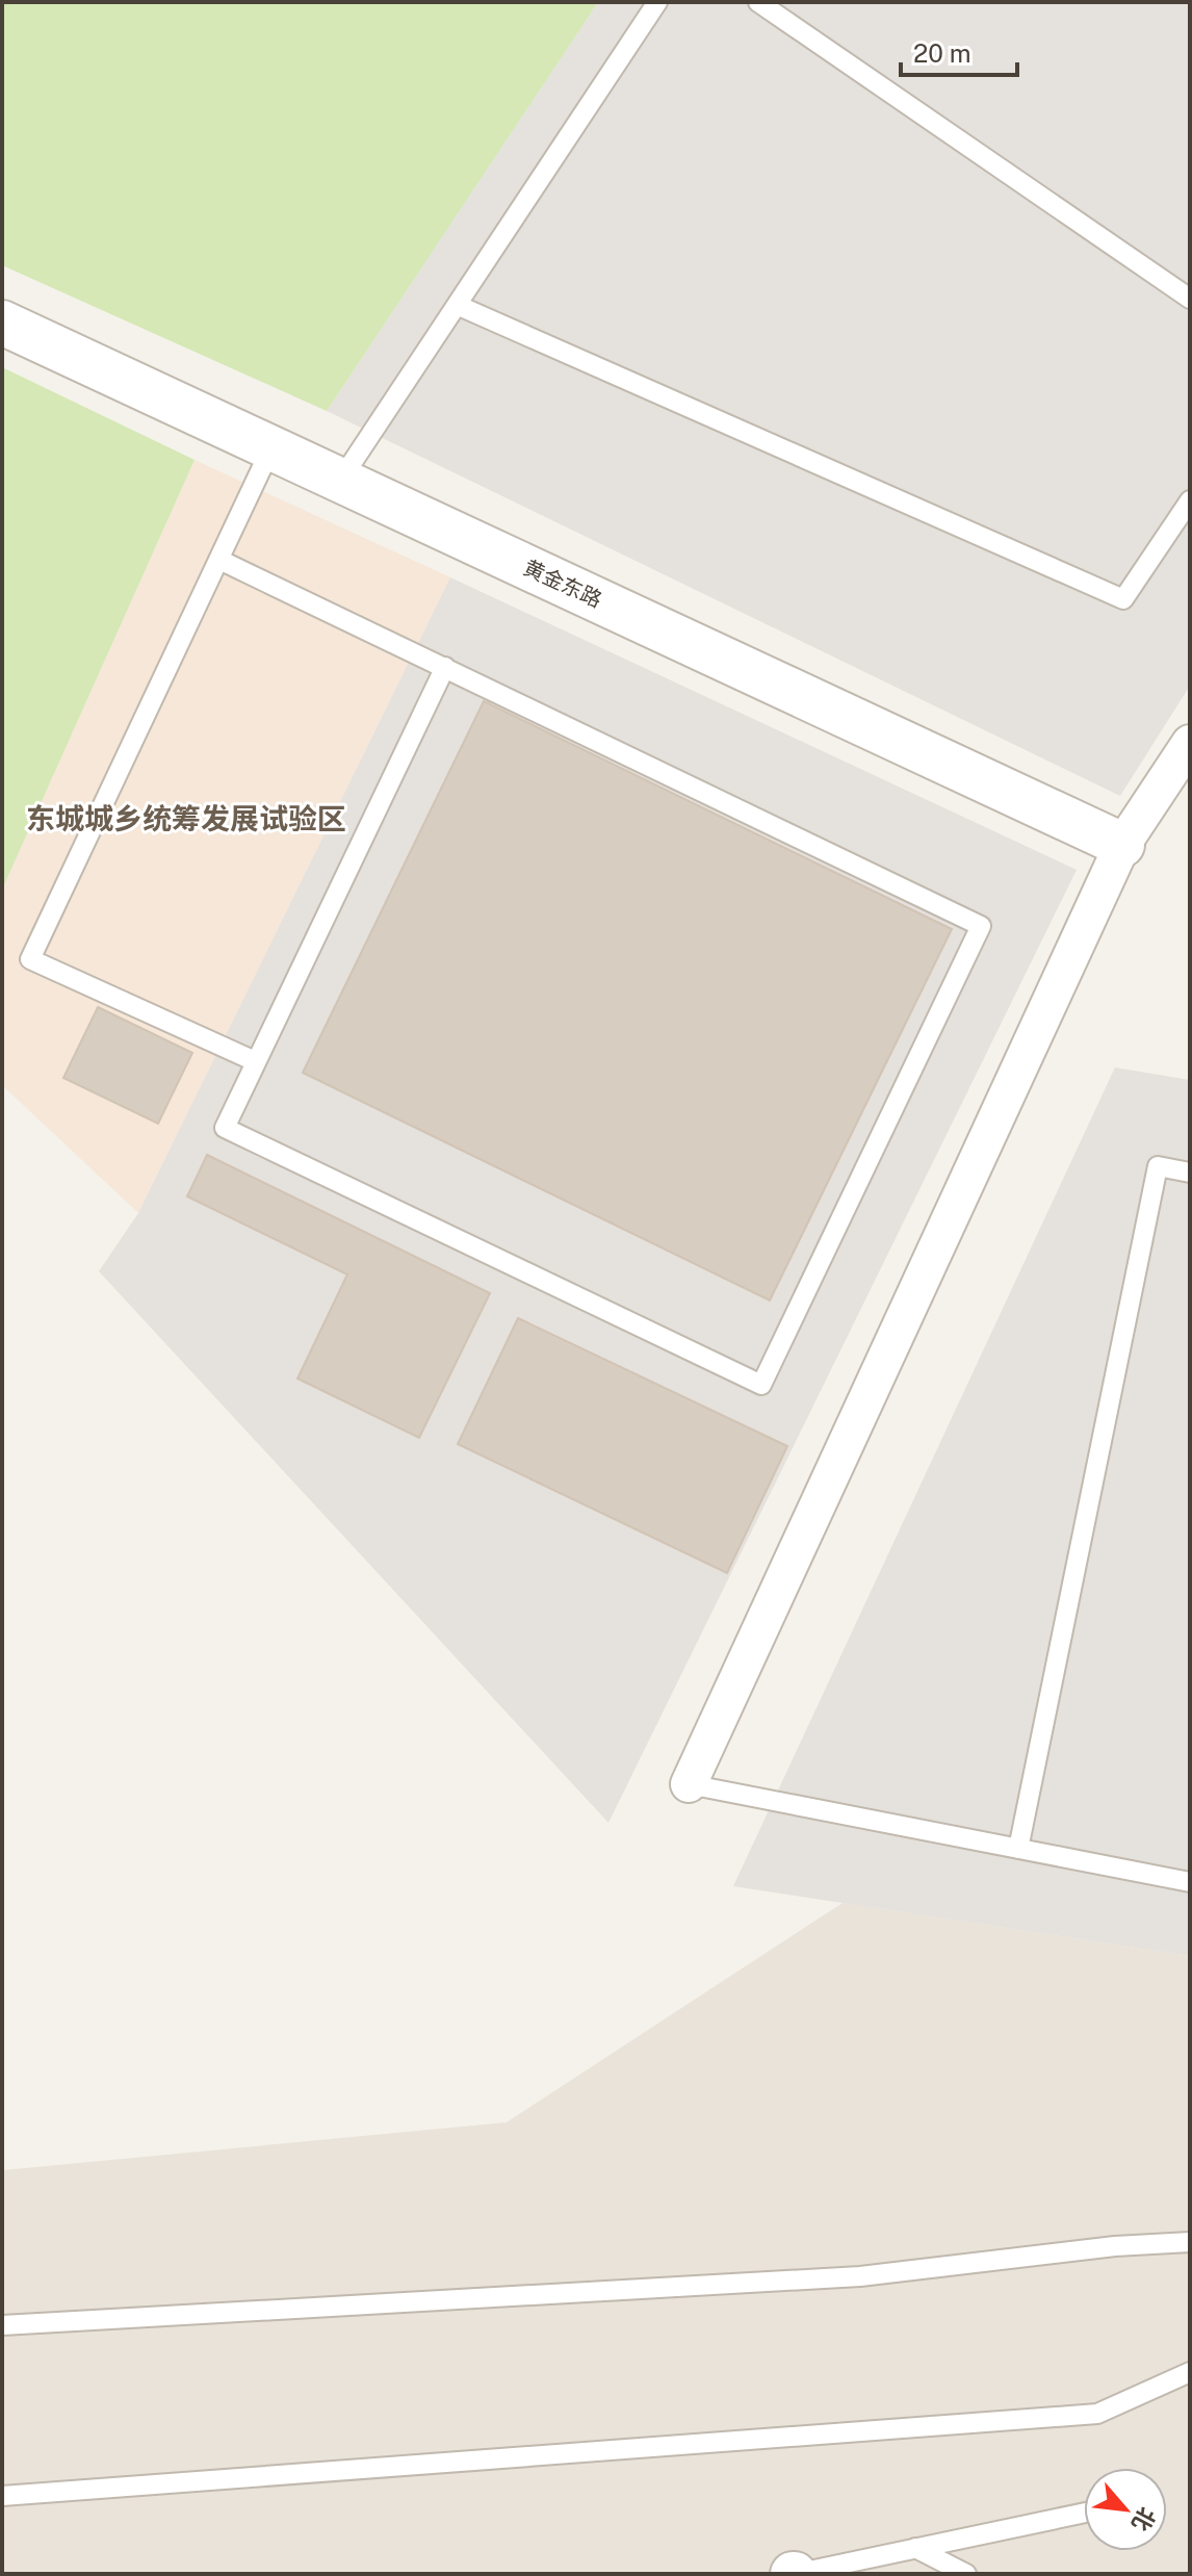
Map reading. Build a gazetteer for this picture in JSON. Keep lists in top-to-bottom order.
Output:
{
  "streets": {
    "street": ["黄金东路"]
  },
  "districts": ["东城城乡统筹发展试验区"],
  "scale_bar": "20 m",
  "north": "bottom right"
}
